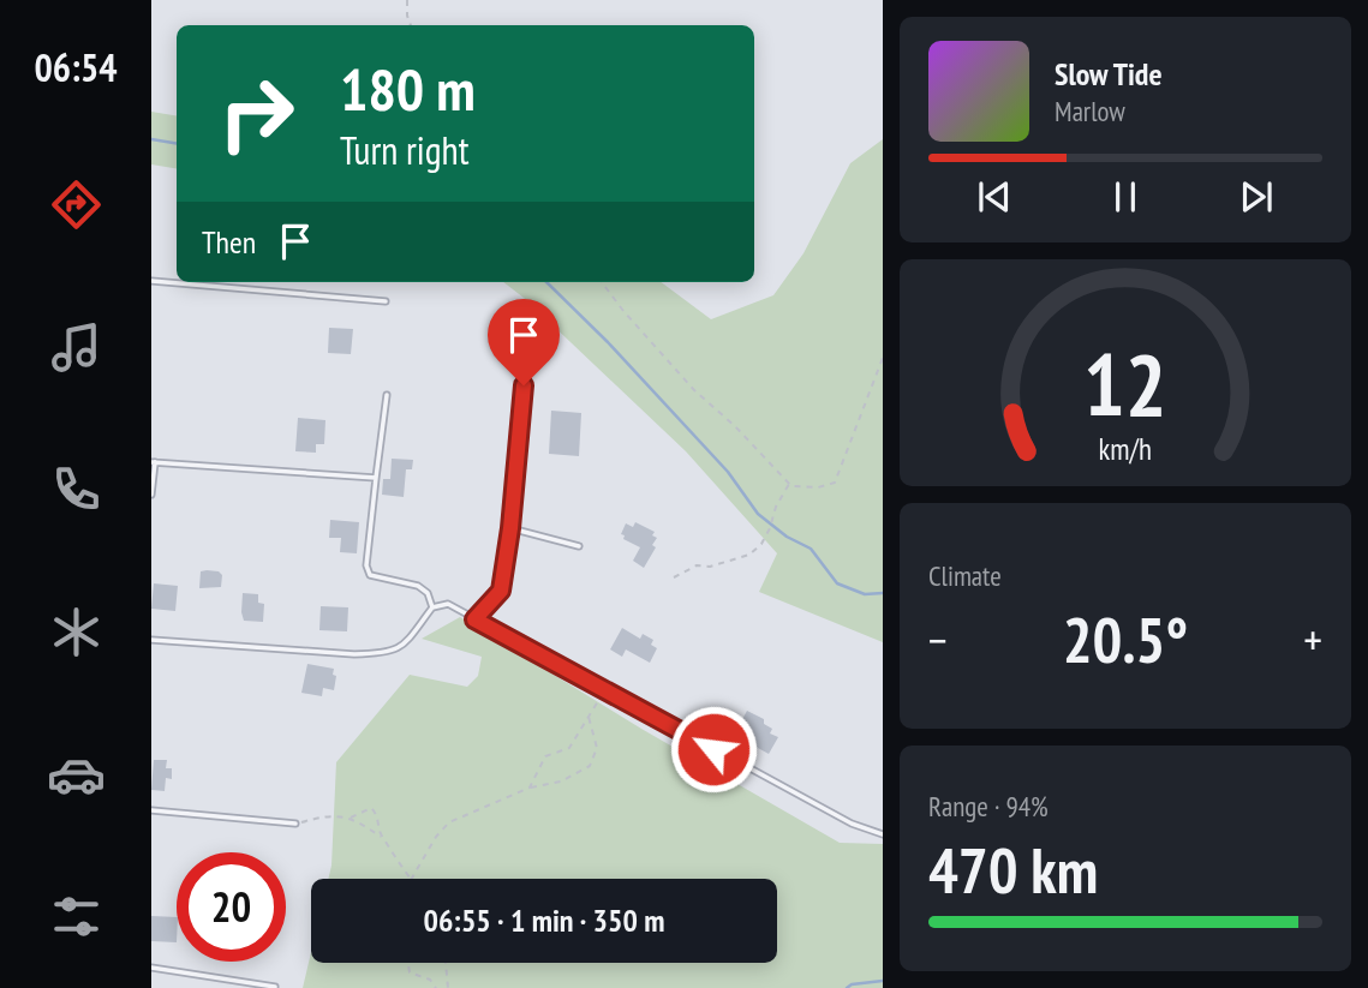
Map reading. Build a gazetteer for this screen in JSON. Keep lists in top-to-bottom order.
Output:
{
  "page": {
    "tabs": "06:54",
    "turn": ["180 m", "Turn right"],
    "song": ["Slow Tide", "Marlow"],
    "then": "Then",
    "tile": [
      "Climate",
      ["Range · 94%", "470 km"]
    ],
    "heat": ["−", "20.5°", "+"],
    "limit": "20",
    "trip": "06:55 · 1 min · 350 m",
    "gauge": ["12", "km/h"]
  }
}
